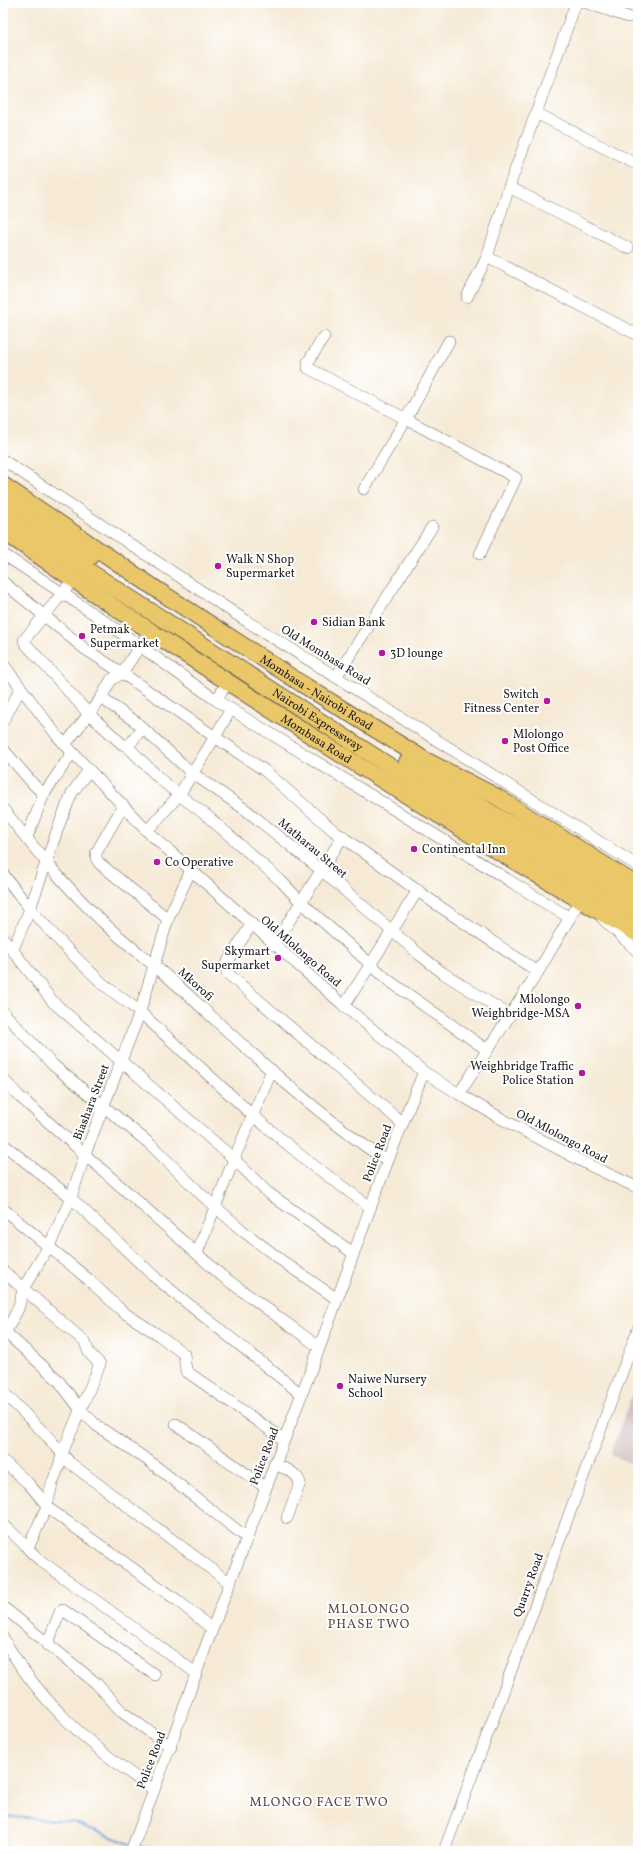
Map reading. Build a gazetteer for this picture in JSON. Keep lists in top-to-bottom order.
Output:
{
  "streets": {
    "highway": ["Mombasa - Nairobi Road", "Nairobi Expressway", "Mombasa Road"],
    "street": [
      "Old Mombasa Road",
      "Matharau Street",
      "Old Mlolongo Road",
      "Mkorofi",
      "Biashara Street",
      "Police Road",
      "Quarry Road"
    ]
  },
  "crossings": [
    ["Old Mlolongo Road", "Biashara Street"],
    ["Old Mlolongo Road", "Police Road"],
    ["Mkorofi", "Biashara Street"],
    ["Mkorofi", "Police Road"]
  ],
  "districts": ["MLOLONGO PHASE TWO", "MLONGO FACE TWO"],
  "places": [
    "Walk N Shop Supermarket",
    "Sidian Bank",
    "Petmak Supermarket",
    "3D lounge",
    "Switch Fitness Center",
    "Mlolongo Post Office",
    "Continental Inn",
    "Co Operative",
    "Skymart Supermarket",
    "Mlolongo Weighbridge-MSA",
    "Weighbridge Traffic Police Station",
    "Naiwe Nursery School"
  ]
}
